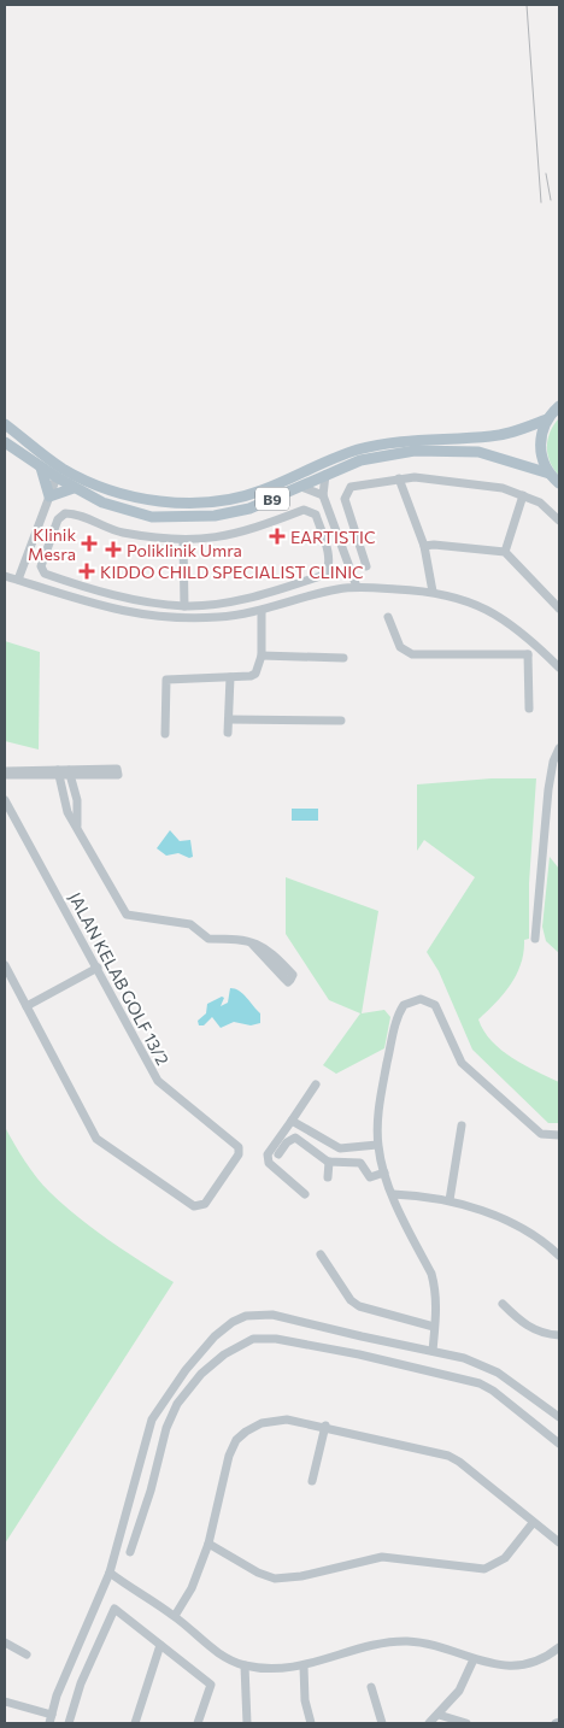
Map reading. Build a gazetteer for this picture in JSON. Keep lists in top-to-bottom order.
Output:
{
  "streets": {
    "main road": ["B9"],
    "street": ["JALAN KELAB GOLF 13/2"]
  },
  "places": {
    "health": [
      "EARTISTIC",
      "Klinik Mesra",
      "Poliklinik Umra",
      "KIDDO CHILD SPECIALIST CLINIC"
    ]
  }
}
